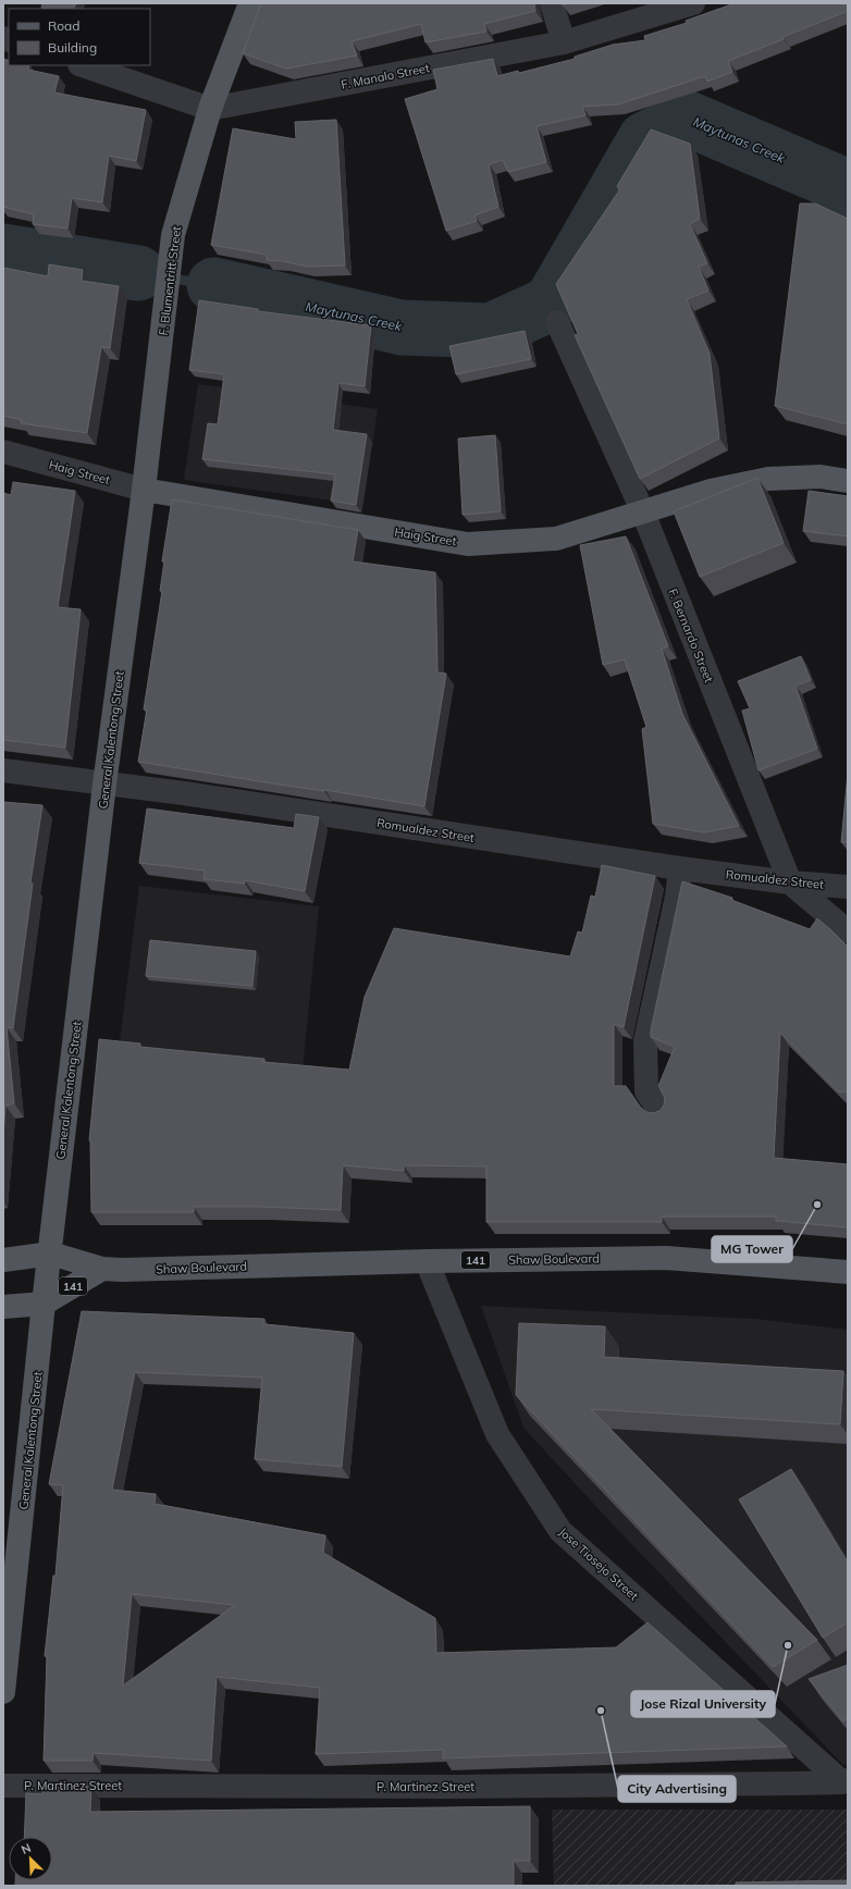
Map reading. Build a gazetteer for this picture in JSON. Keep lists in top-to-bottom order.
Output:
{
  "streets": {
    "main road": [
      "F. Blumentritt Street",
      "Haig Street",
      "General Kalentong Street",
      "Shaw Boulevard",
      "141"
    ],
    "street": [
      "F. Manalo Street",
      "F. Bernardo Street",
      "Romualdez Street",
      "Jose Tiosejo Street",
      "P. Martinez Street"
    ]
  },
  "crossings": [
    ["F. Manalo Street", "F. Blumentritt Street"],
    ["F. Blumentritt Street", "Haig Street"],
    ["F. Blumentritt Street", "General Kalentong Street"],
    ["Haig Street", "F. Bernardo Street"],
    ["Haig Street", "General Kalentong Street"],
    ["F. Bernardo Street", "Romualdez Street"],
    ["General Kalentong Street", "Romualdez Street"],
    ["General Kalentong Street", "Shaw Boulevard"],
    ["General Kalentong Street", "141"],
    ["Shaw Boulevard", "141"],
    ["Shaw Boulevard", "Jose Tiosejo Street"],
    ["Jose Tiosejo Street", "P. Martinez Street"]
  ],
  "water": ["Maytunas Creek"],
  "places": ["MG Tower", "Jose Rizal University", "City Advertising"],
  "legend": ["Road", "Building"],
  "north": "top left"
}
